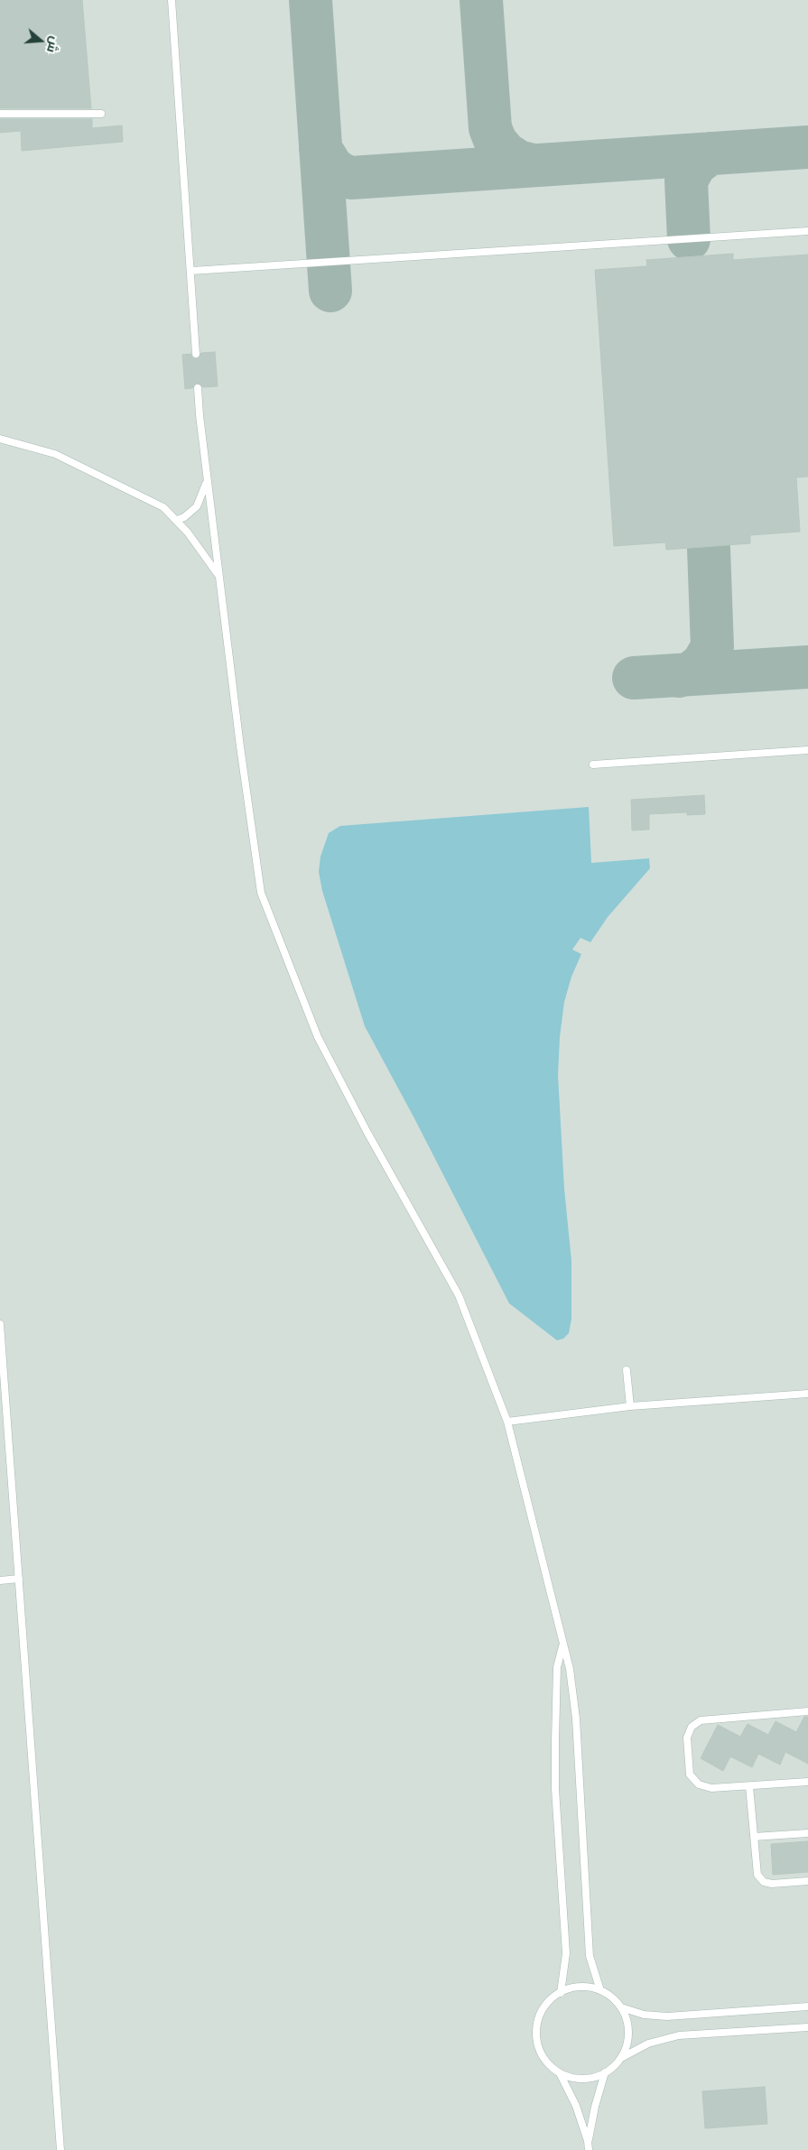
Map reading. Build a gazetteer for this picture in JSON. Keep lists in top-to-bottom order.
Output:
{
  "north": "right"
}
